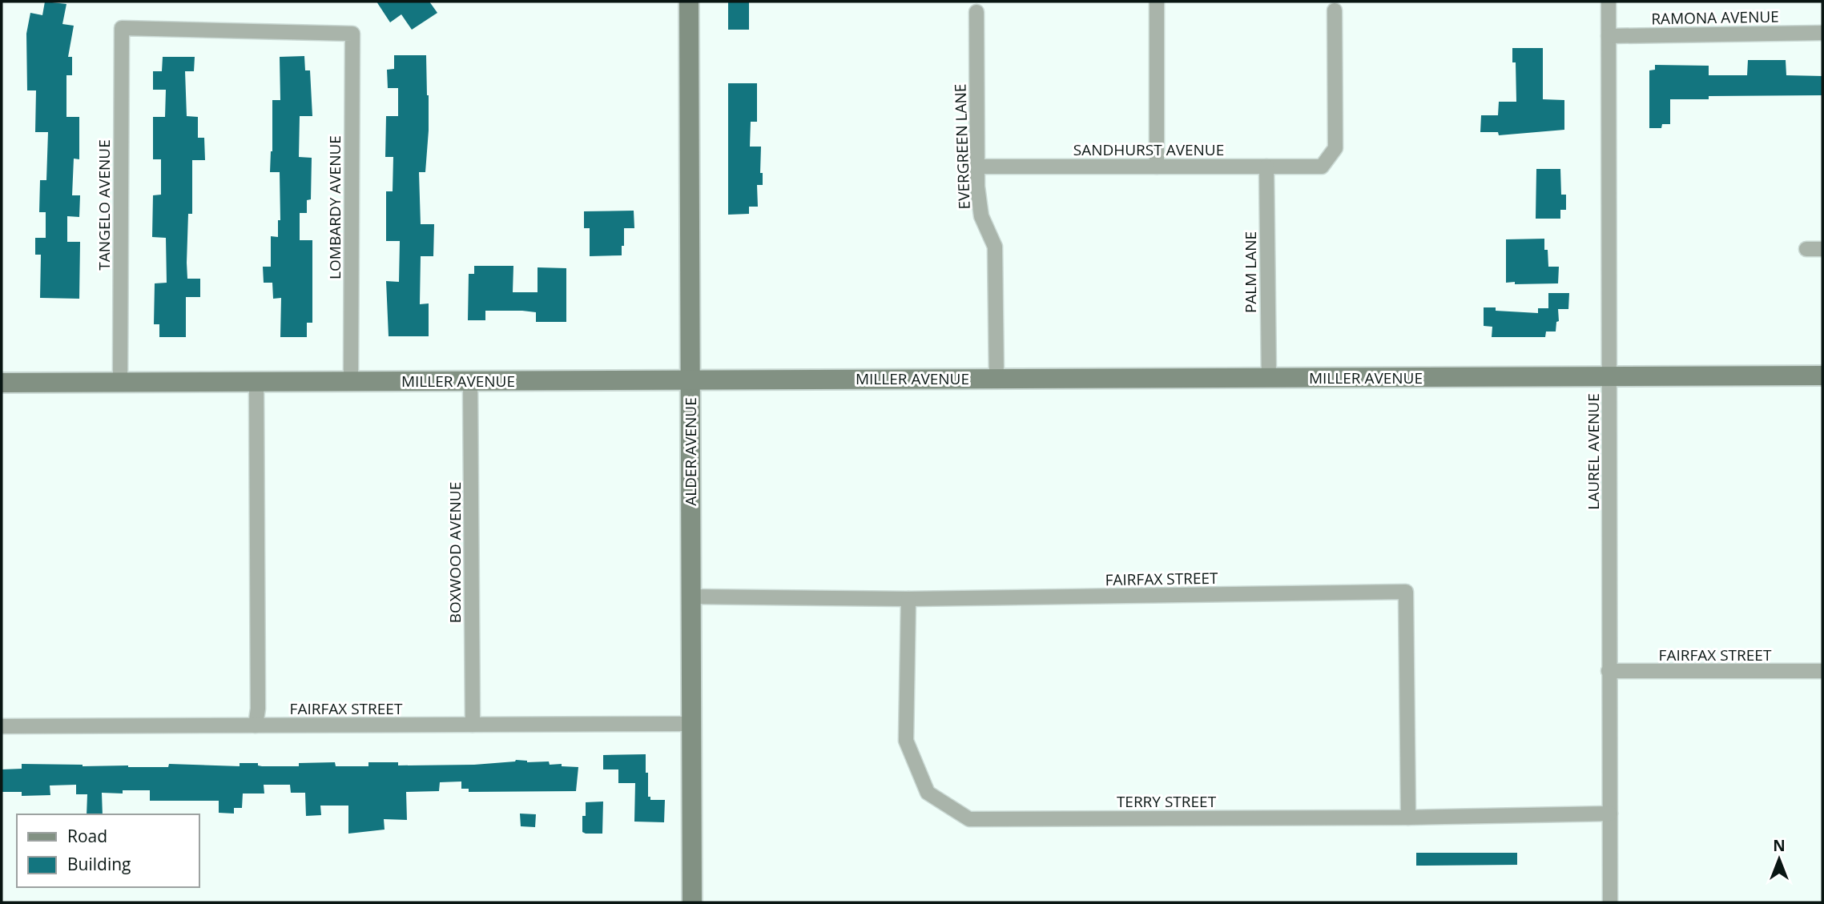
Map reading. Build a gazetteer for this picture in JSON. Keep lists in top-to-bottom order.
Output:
{
  "streets": {
    "street": [
      "RAMONA AVENUE",
      "EVERGREEN LANE",
      "SANDHURST AVENUE",
      "TANGELO AVENUE",
      "LOMBARDY AVENUE",
      "PALM LANE",
      "MILLER AVENUE",
      "ALDER AVENUE",
      "LAUREL AVENUE",
      "BOXWOOD AVENUE",
      "FAIRFAX STREET",
      "TERRY STREET"
    ]
  },
  "crossings": [
    ["RAMONA AVENUE", "LAUREL AVENUE"],
    ["EVERGREEN LANE", "SANDHURST AVENUE"],
    ["EVERGREEN LANE", "MILLER AVENUE"],
    ["SANDHURST AVENUE", "PALM LANE"],
    ["TANGELO AVENUE", "LOMBARDY AVENUE"],
    ["TANGELO AVENUE", "MILLER AVENUE"],
    ["LOMBARDY AVENUE", "MILLER AVENUE"],
    ["PALM LANE", "MILLER AVENUE"],
    ["MILLER AVENUE", "ALDER AVENUE"],
    ["MILLER AVENUE", "LAUREL AVENUE"],
    ["MILLER AVENUE", "BOXWOOD AVENUE"],
    ["ALDER AVENUE", "FAIRFAX STREET"],
    ["LAUREL AVENUE", "FAIRFAX STREET"],
    ["LAUREL AVENUE", "TERRY STREET"],
    ["BOXWOOD AVENUE", "FAIRFAX STREET"],
    ["FAIRFAX STREET", "TERRY STREET"]
  ],
  "legend": ["Road", "Building"],
  "north": "top"
}
